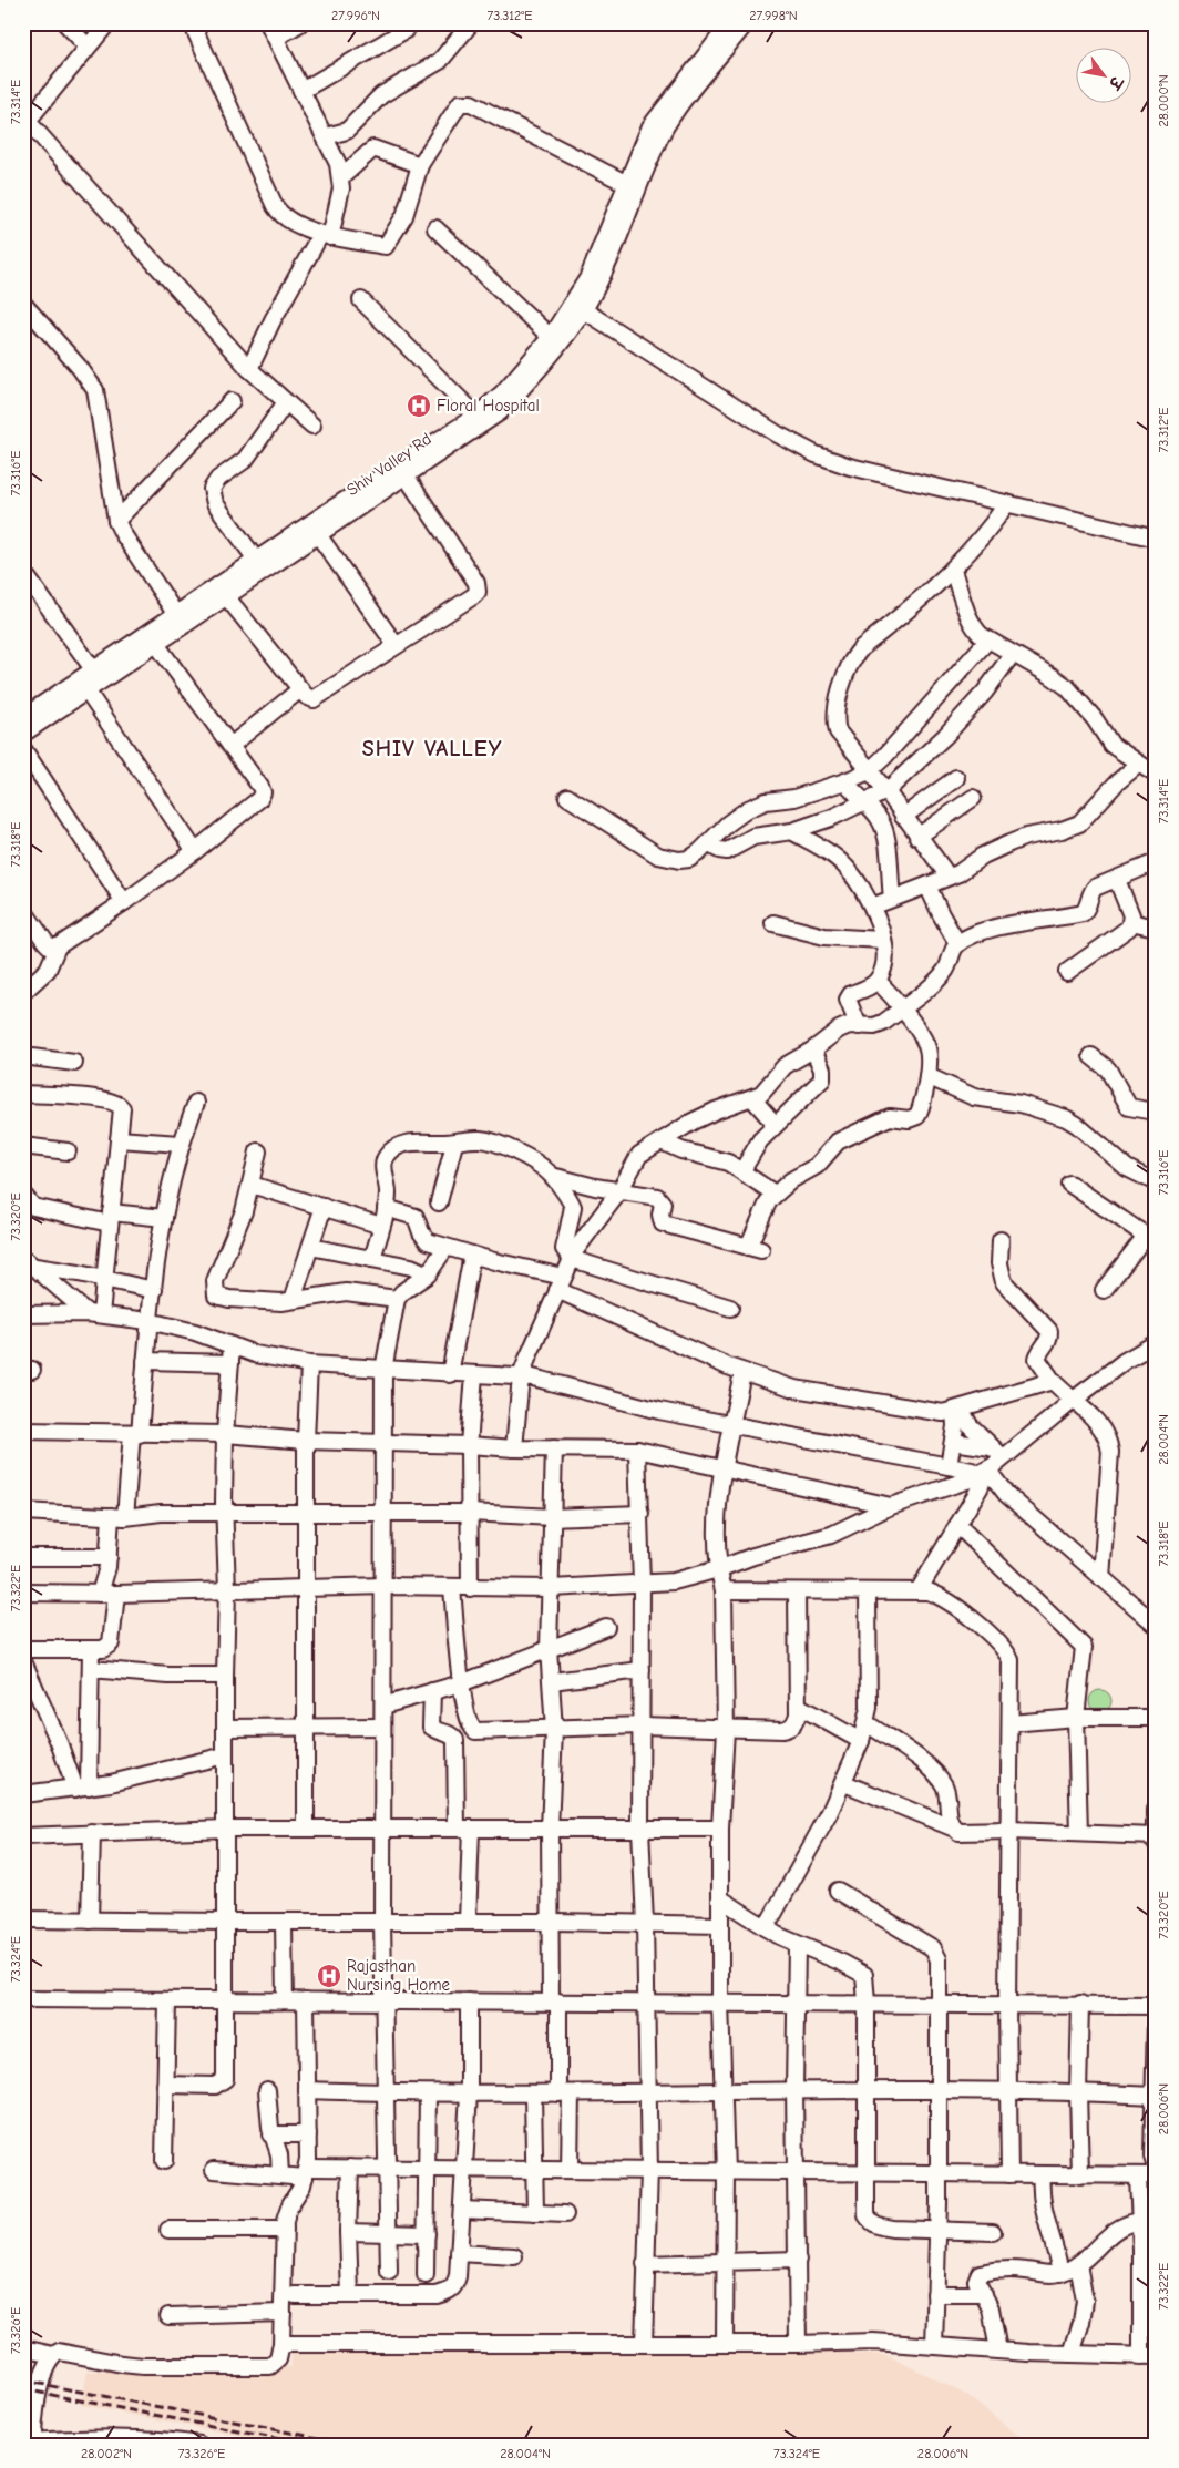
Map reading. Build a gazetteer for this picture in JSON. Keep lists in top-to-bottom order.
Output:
{
  "streets": {
    "street": ["Shiv Valley Rd"]
  },
  "districts": ["SHIV VALLEY"],
  "places": {
    "hospital": ["Floral Hospital", "Rajasthan Nursing Home"]
  },
  "north": "bottom right",
  "coordinates": [
    "27.996°N",
    "73.312°E",
    "27.998°N",
    "28.000°N",
    "73.314°E",
    "73.316°E",
    "73.318°E",
    "73.320°E",
    "28.004°N",
    "73.322°E",
    "73.324°E",
    "28.006°N",
    "73.326°E",
    "28.002°N"
  ]
}
